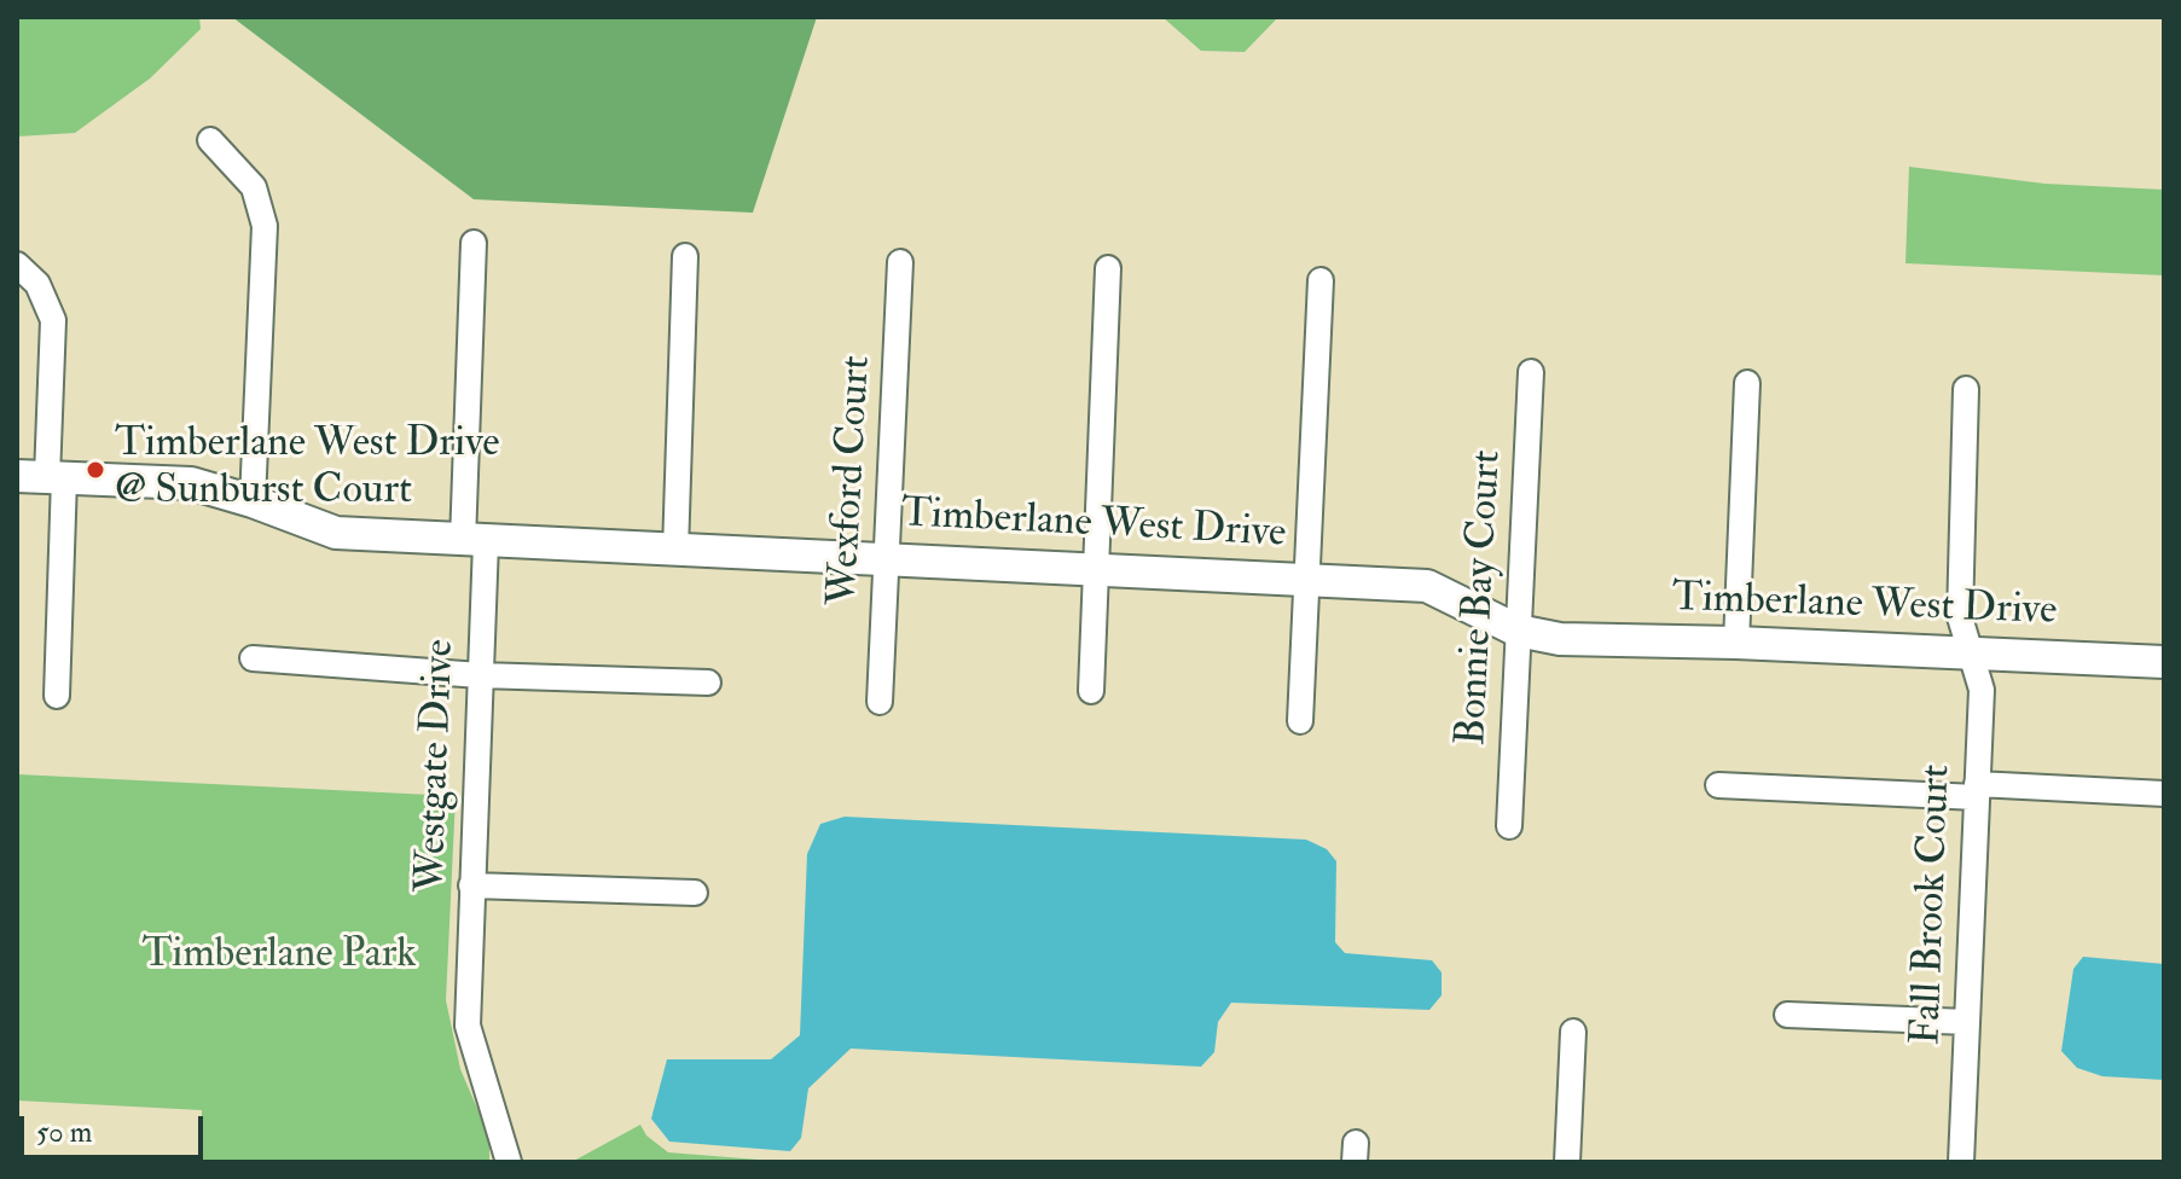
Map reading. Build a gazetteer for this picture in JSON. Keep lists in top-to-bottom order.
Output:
{
  "streets": {
    "street": [
      "Wexford Court",
      "Timberlane West Drive",
      "Bonnie Bay Court",
      "Westgate Drive",
      "Fall Brook Court"
    ]
  },
  "crossings": [
    ["Wexford Court", "Timberlane West Drive"],
    ["Timberlane West Drive", "Bonnie Bay Court"],
    ["Timberlane West Drive", "Westgate Drive"],
    ["Timberlane West Drive", "Fall Brook Court"]
  ],
  "parks": ["Timberlane Park"],
  "places": ["Timberlane West Drive @ Sunburst Court"],
  "scale_bar": "50 m"
}
